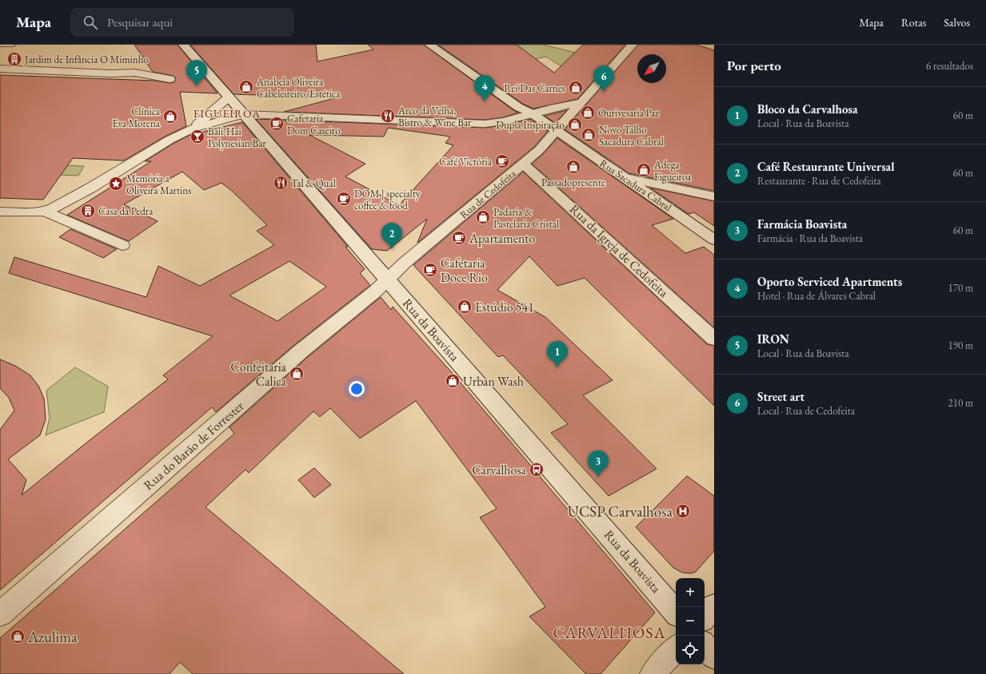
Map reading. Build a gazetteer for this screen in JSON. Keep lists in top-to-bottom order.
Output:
{
  "streets": {
    "street": [
      "Rua Sacadura Cabral",
      "Rua de Cedofeita",
      "Rua da Igreja de Cedofeita",
      "Rua da Boavista",
      "Rua do Barão de Forrester"
    ]
  },
  "crossings": [
    ["Rua Sacadura Cabral", "Rua de Cedofeita"],
    ["Rua de Cedofeita", "Rua da Igreja de Cedofeita"],
    ["Rua de Cedofeita", "Rua da Boavista"],
    ["Rua de Cedofeita", "Rua do Barão de Forrester"],
    ["Rua da Boavista", "Rua do Barão de Forrester"]
  ],
  "districts": ["FIGUEIROA", "CARVALHOSA"],
  "places": {
    "building": ["Jardim de Infância O Miminho", "Casa da Pedra"],
    "shop": [
      "Anabela Oliveira Cabeleireiro/Estética",
      "Rei Das Carnes",
      "Ourivesaria Paz",
      "Clínica Eva Morena",
      "Dupla Inspiração",
      "Novo Talho Sacadura Cabral",
      "Passadopresente",
      "Adega Figueiroa",
      "Padaria & Pastelaria Cristal",
      "Estúdio 541",
      "Confeitaria Calica",
      "Urban Wash",
      "Azulima"
    ],
    "restaurant": ["Arco da Velha, Bistro & Wine Bar", "Tal & Qual"],
    "cafe": [
      "Cafetaria Dom Caseiro",
      "Café Victória",
      "DOM | specialty coffee & food",
      "Apartamento",
      "Cafetaria Doce Rio"
    ],
    "bar": ["Bali-Hai Polynesian Bar"],
    "place": ["Memória a Oliveira Martins"],
    "bus stop": ["Carvalhosa"],
    "hospital": ["UCSP Carvalhosa"]
  },
  "north": "bottom left",
  "page": {
    "header": "Mapa",
    "search": "Pesquisar aqui",
    "nav": ["Mapa", "Rotas", "Salvos"],
    "heading": ["Por perto", "6 resultados"],
    "pins": [
      "5",
      "6",
      "4",
      "2",
      "1",
      "3"
    ],
    "list": [
      {
        "mark": "1",
        "name": "Bloco da Carvalhosa",
        "note": "Local · Rua da Boavista",
        "value": "60 m"
      },
      {
        "mark": "2",
        "name": "Café Restaurante Universal",
        "note": "Restaurante · Rua de Cedofeita",
        "value": "60 m"
      },
      {
        "mark": "3",
        "name": "Farmácia Boavista",
        "note": "Farmácia · Rua da Boavista",
        "value": "60 m"
      },
      {
        "mark": "4",
        "name": "Oporto Serviced Apartments",
        "note": "Hotel · Rua de Álvares Cabral",
        "value": "170 m"
      },
      {
        "mark": "5",
        "name": "IRON",
        "note": "Local · Rua da Boavista",
        "value": "190 m"
      },
      {
        "mark": "6",
        "name": "Street art",
        "note": "Local · Rua de Cedofeita",
        "value": "210 m"
      }
    ],
    "map_buttons": ["+", "−"]
  }
}
